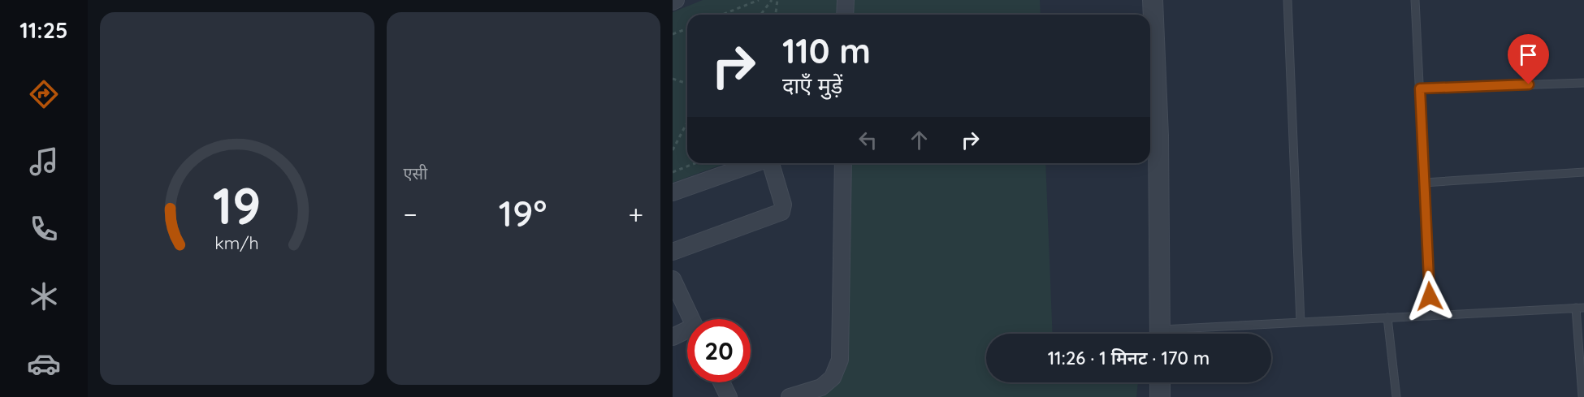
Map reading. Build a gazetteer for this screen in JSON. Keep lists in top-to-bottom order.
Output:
{
  "page": {
    "tabs": "11:25",
    "tile": "एसी",
    "turn": ["110 m", "दाएँ मुड़ें"],
    "heat": ["−", "19°", "+"],
    "limit": "20",
    "trip": "11:26 · 1 मिनट · 170 m",
    "gauge": ["19", "km/h"]
  }
}
